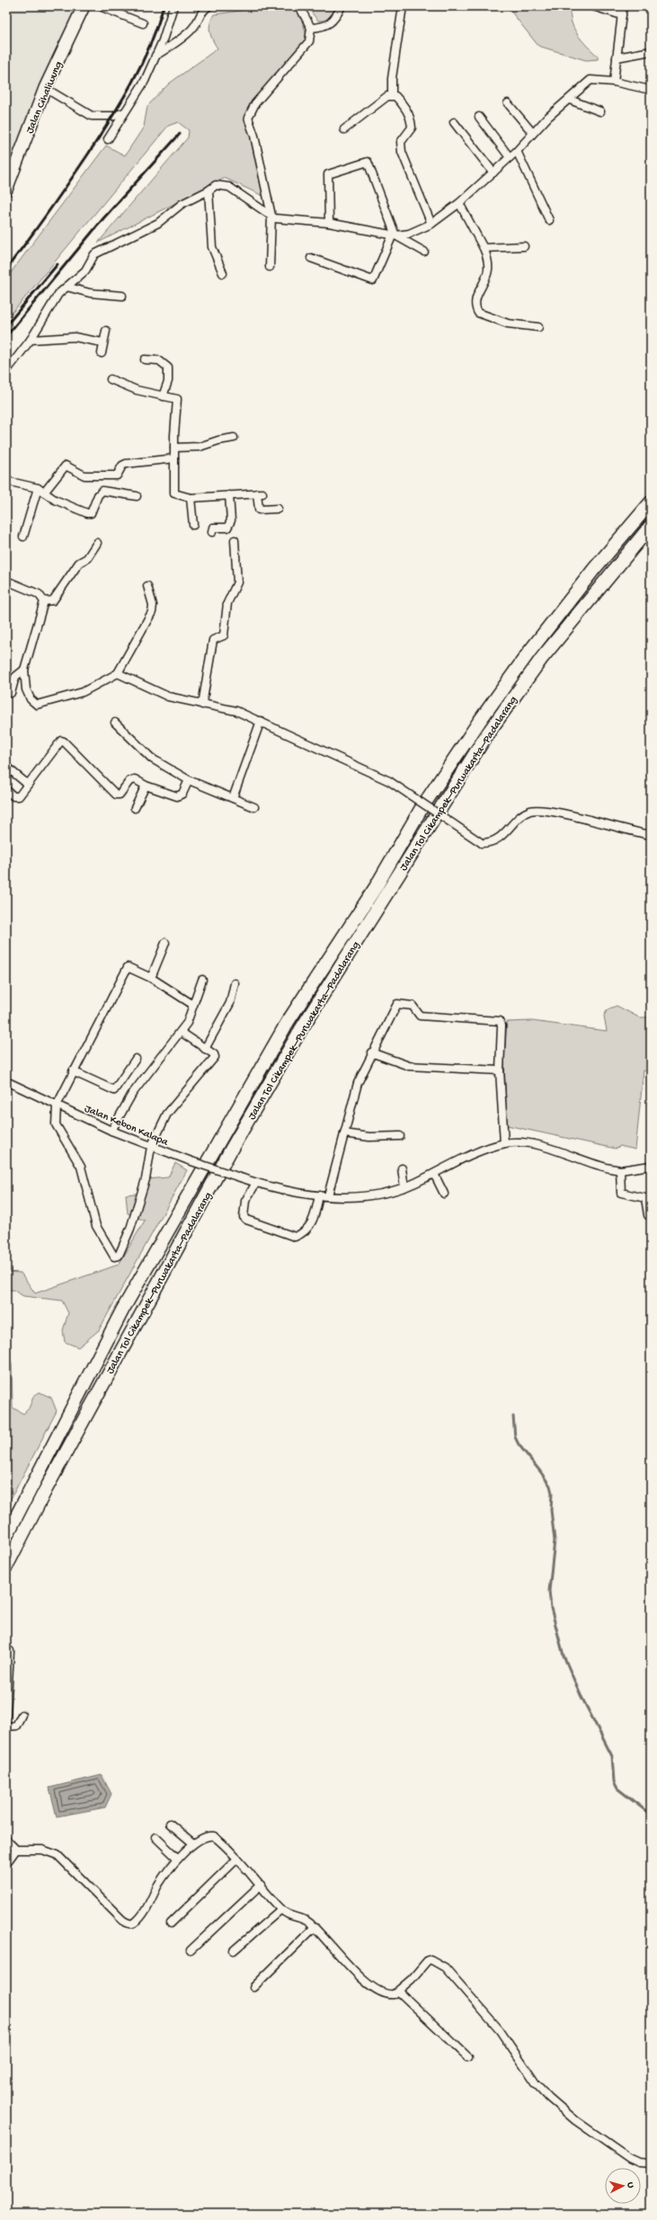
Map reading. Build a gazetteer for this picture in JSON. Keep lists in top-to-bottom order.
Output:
{
  "streets": {
    "highway": ["Jalan Cihaliwung", "Jalan Tol Cikampek–Purwakarta–Padalarang"],
    "street": ["Jalan Kebon Kalapa"]
  },
  "north": "right"
}
